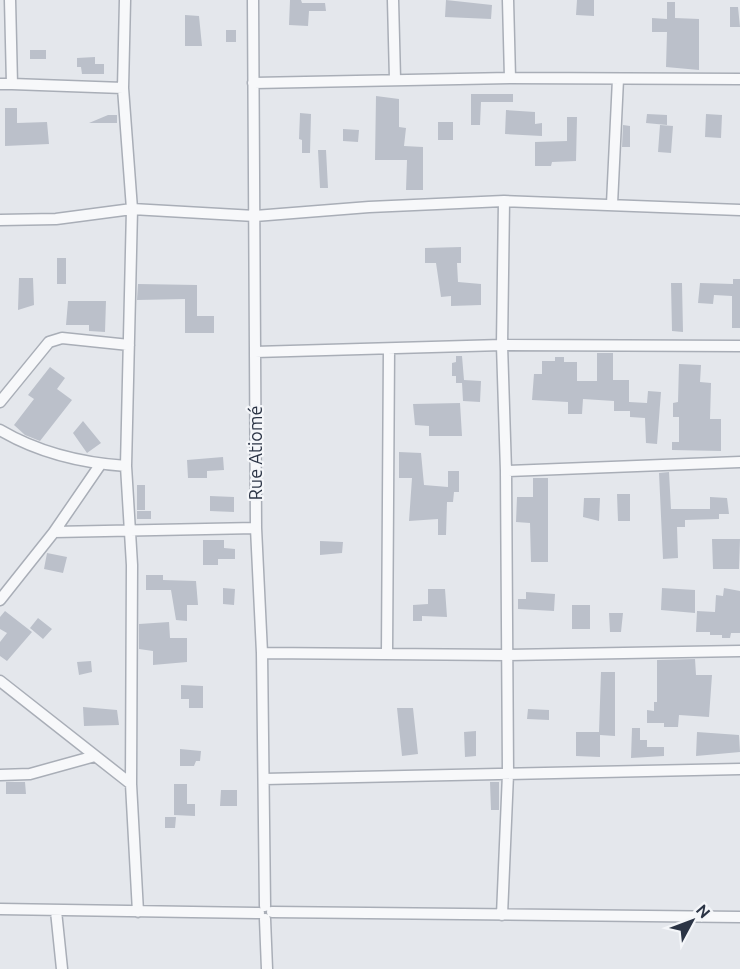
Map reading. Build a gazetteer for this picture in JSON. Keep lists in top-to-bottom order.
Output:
{
  "streets": {
    "street": ["Rue Atiomé"]
  },
  "north": "top right"
}
